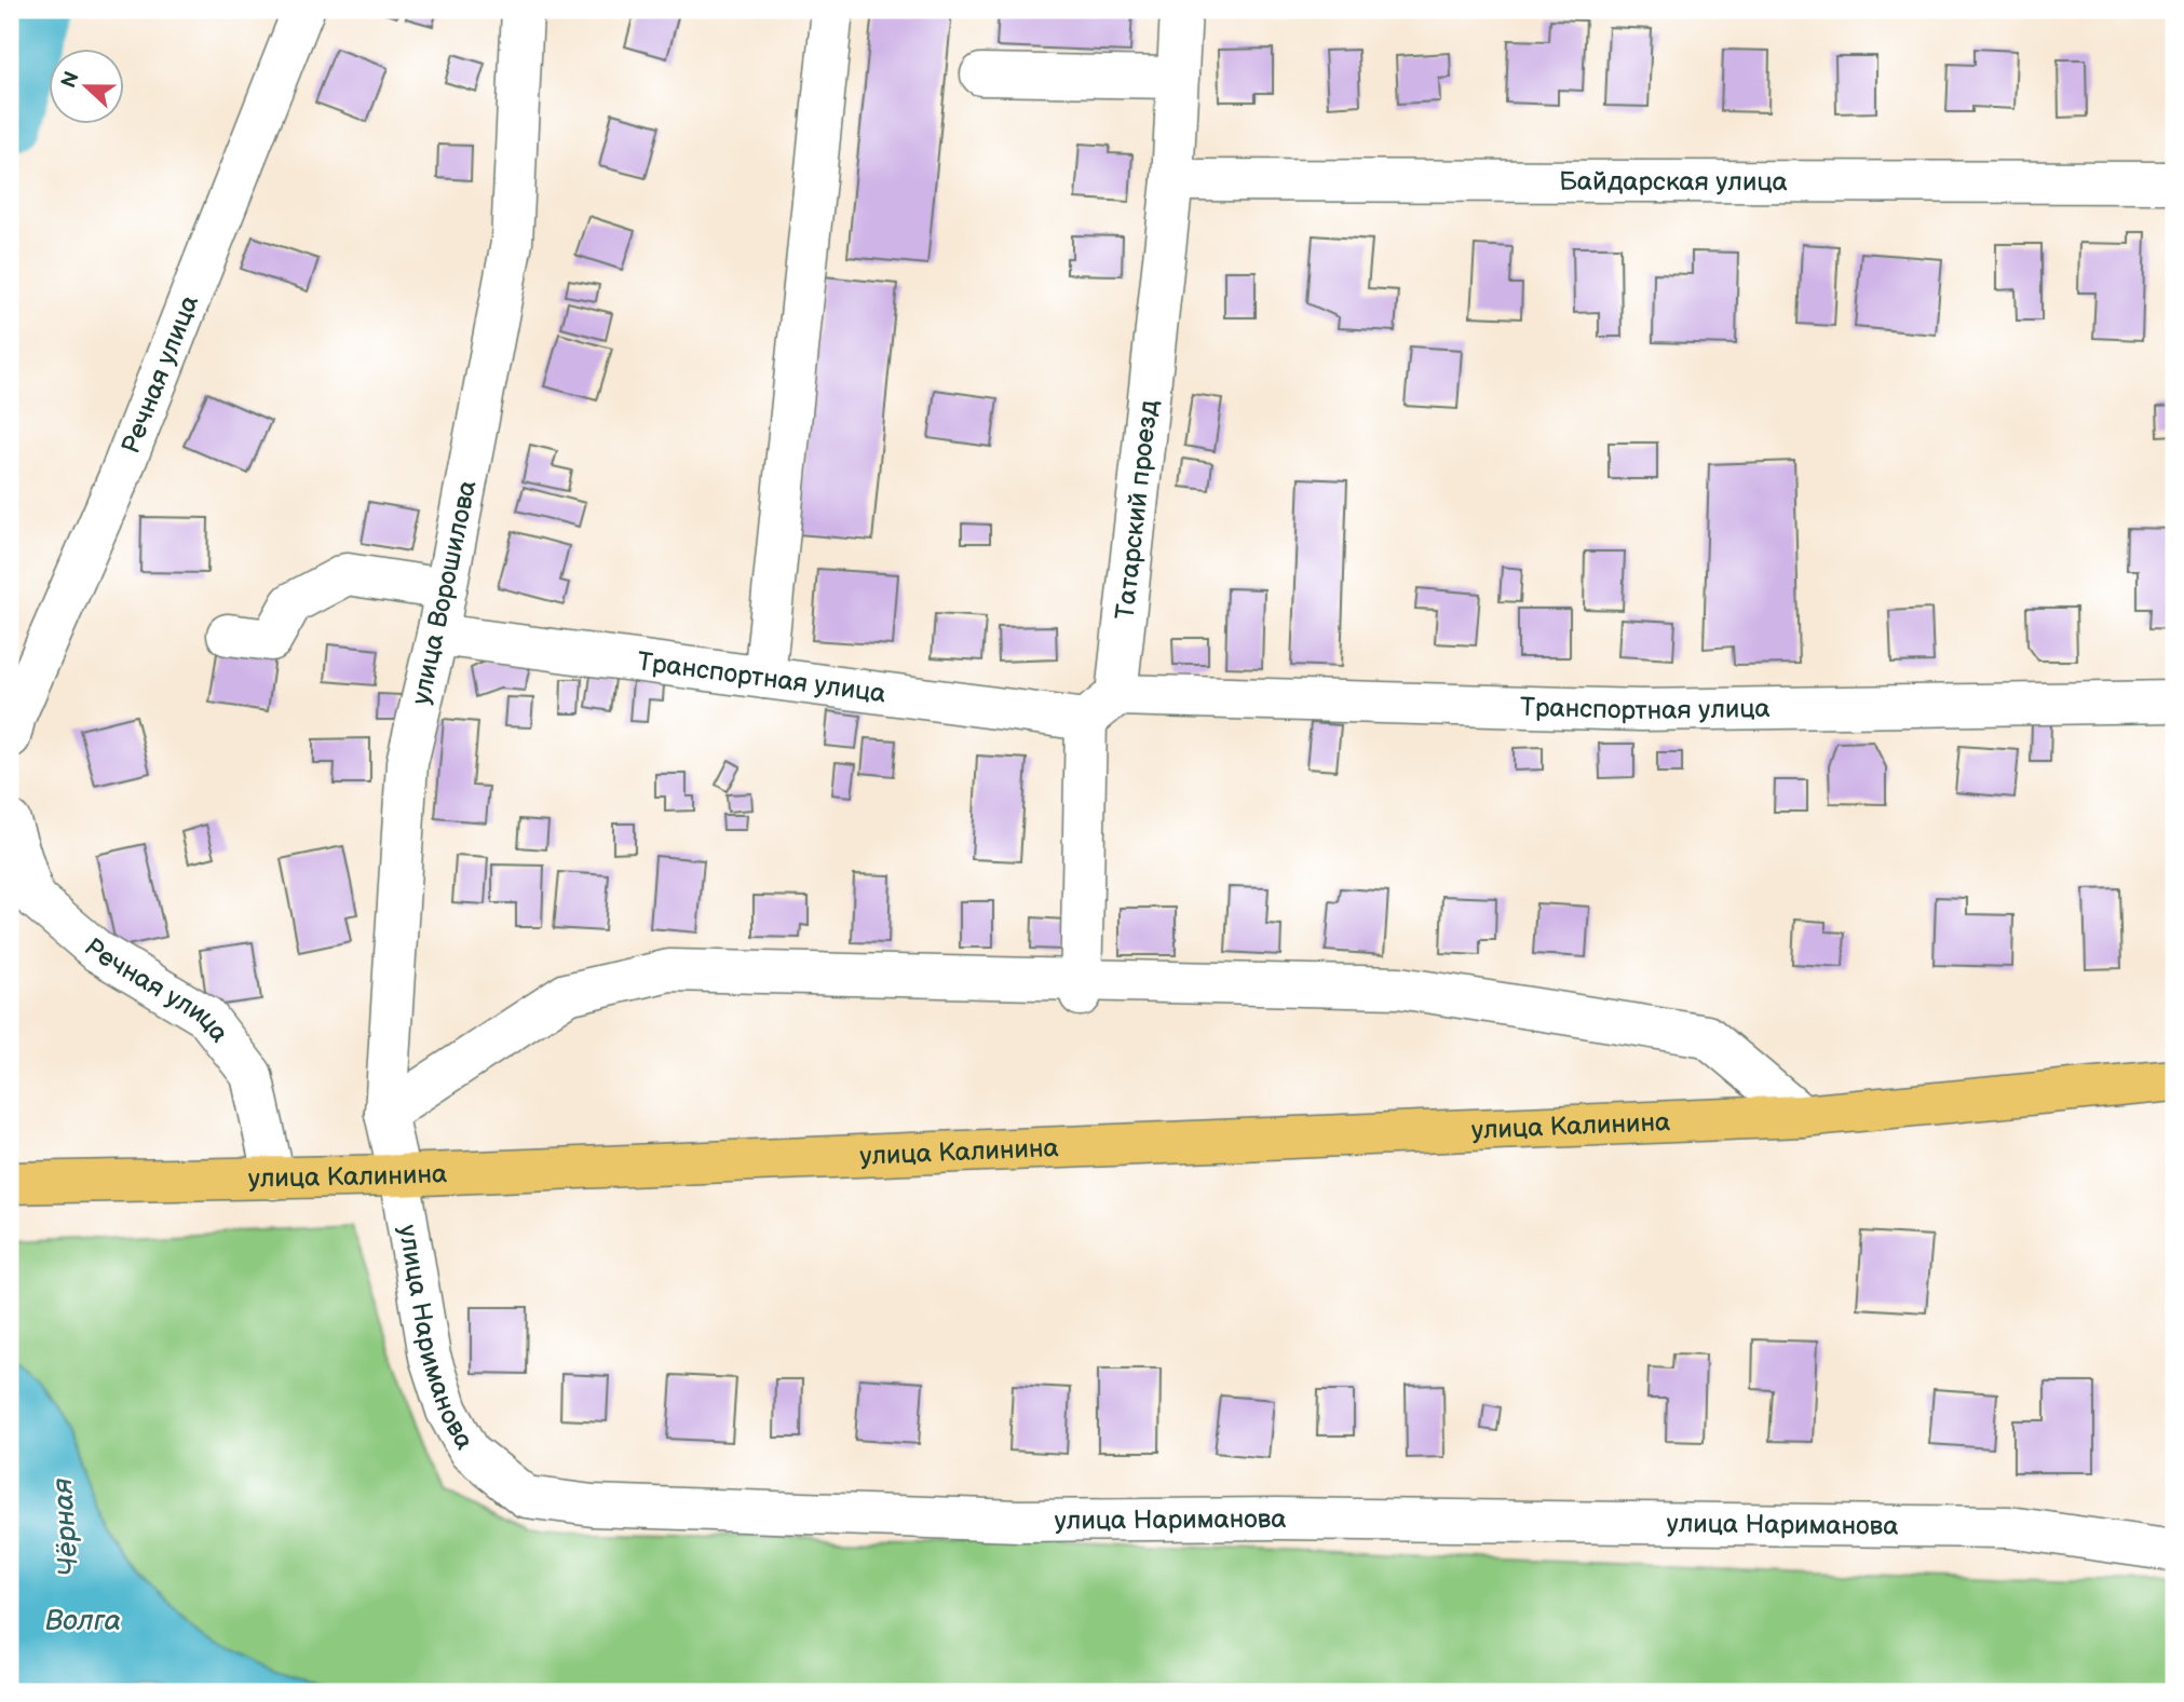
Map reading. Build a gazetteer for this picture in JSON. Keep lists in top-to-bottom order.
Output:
{
  "streets": {
    "highway": ["улица Калинина"],
    "street": [
      "Байдарская улица",
      "Речная улица",
      "Татарский проезд",
      "улица Ворошилова",
      "Транспортная улица",
      "улица Нариманова"
    ]
  },
  "crossings": [
    ["Байдарская улица", "Татарский проезд"],
    ["Речная улица", "улица Калинина"],
    ["Татарский проезд", "Транспортная улица"],
    ["улица Ворошилова", "Транспортная улица"],
    ["улица Ворошилова", "улица Калинина"],
    ["улица Ворошилова", "улица Нариманова"],
    ["улица Калинина", "улица Нариманова"]
  ],
  "water": ["Чёрная", "Волга"],
  "north": "left"
}
